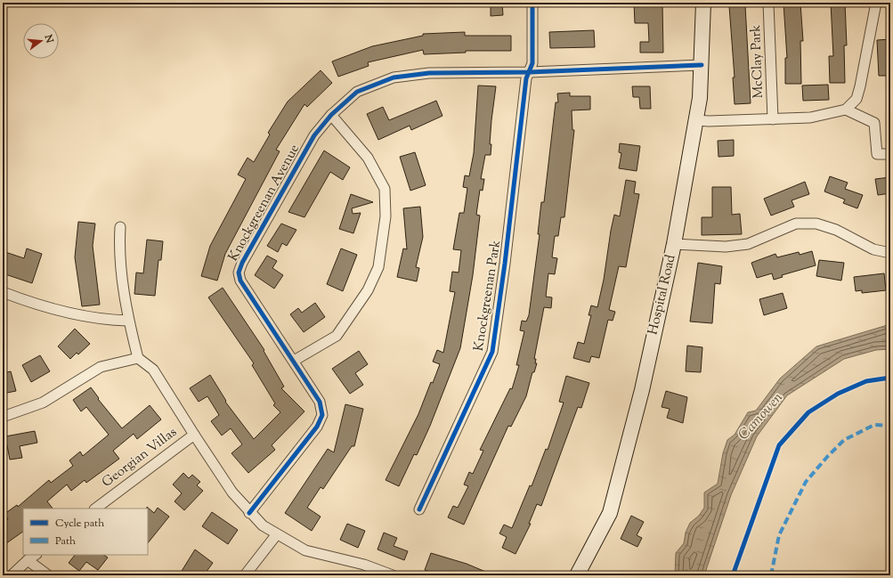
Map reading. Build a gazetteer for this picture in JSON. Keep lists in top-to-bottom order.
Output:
{
  "streets": {
    "main road": ["Hospital Road"],
    "street": [
      "McClay Park",
      "Knockgreenan Avenue",
      "Knockgreenan Park",
      "Georgian Villas"
    ]
  },
  "crossings": [
    ["Knockgreenan Avenue", "Knockgreenan Park"],
    ["Knockgreenan Avenue", "Georgian Villas"]
  ],
  "water": ["Camowen"],
  "legend": ["Cycle path", "Path"],
  "north": "right"
}
